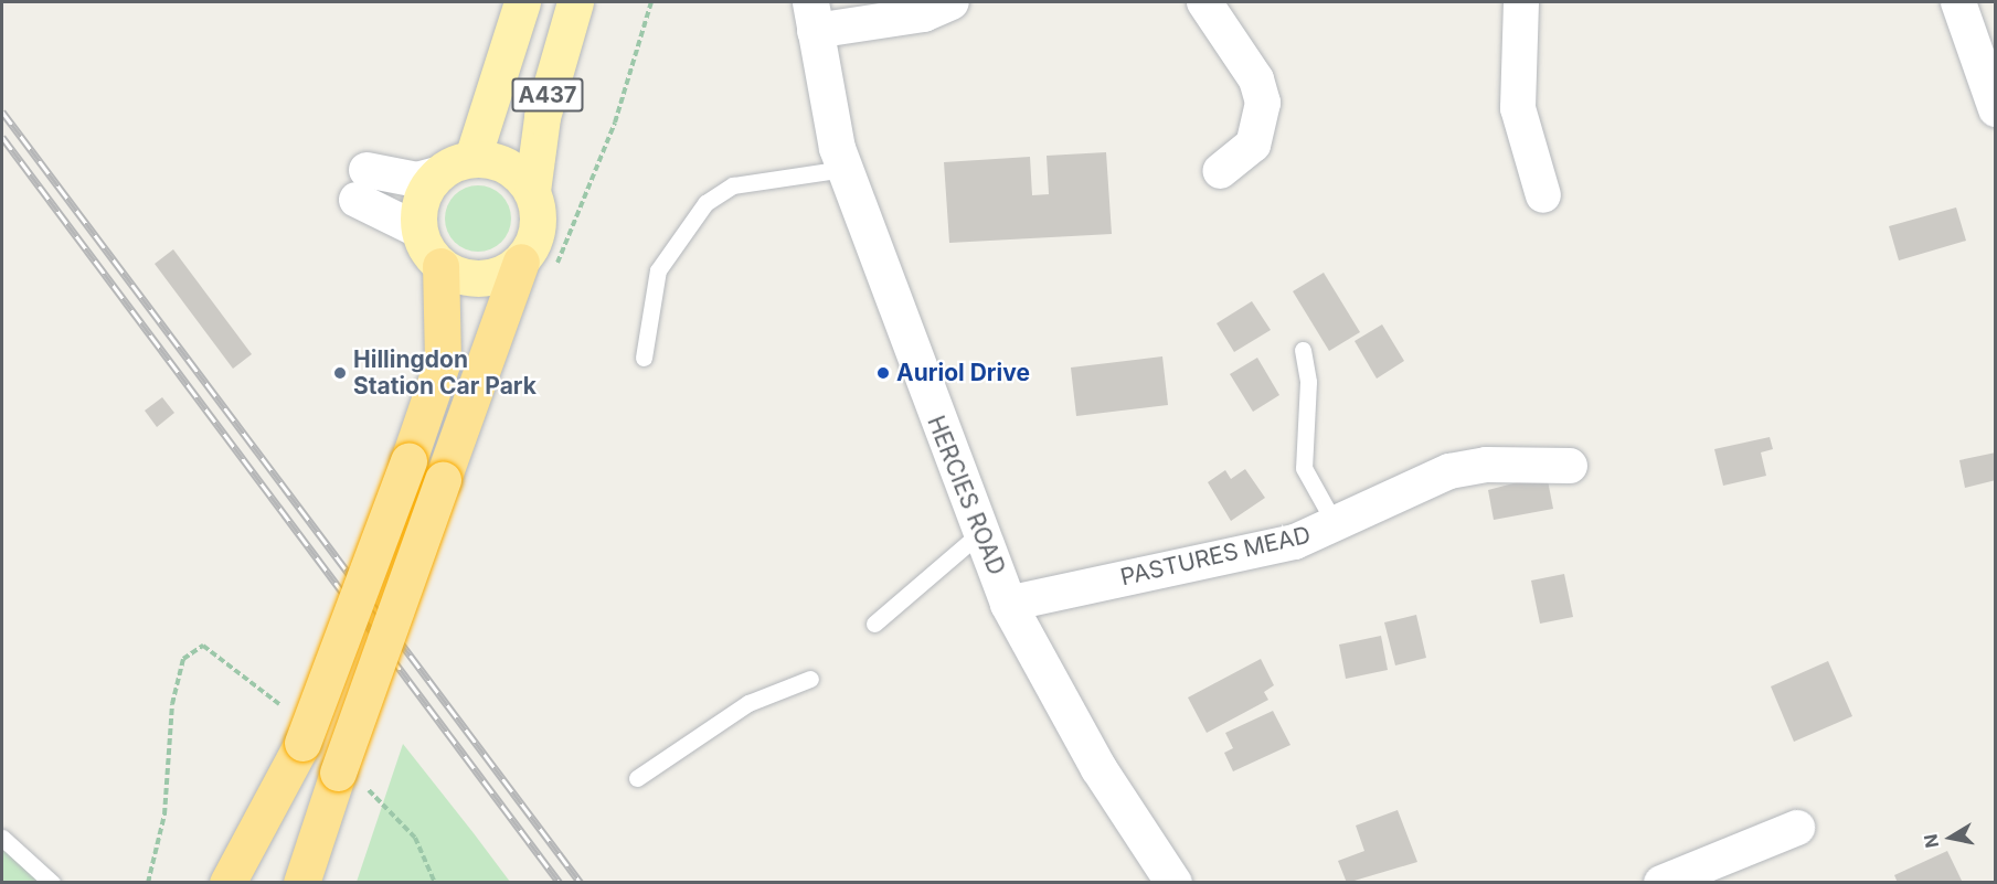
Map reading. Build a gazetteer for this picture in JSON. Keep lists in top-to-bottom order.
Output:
{
  "streets": {
    "main road": ["A437"],
    "street": ["HERCIES ROAD", "PASTURES MEAD"]
  },
  "crossings": [
    ["HERCIES ROAD", "PASTURES MEAD"]
  ],
  "places": ["Hillingdon Station Car Park", "Auriol Drive"],
  "north": "left"
}
